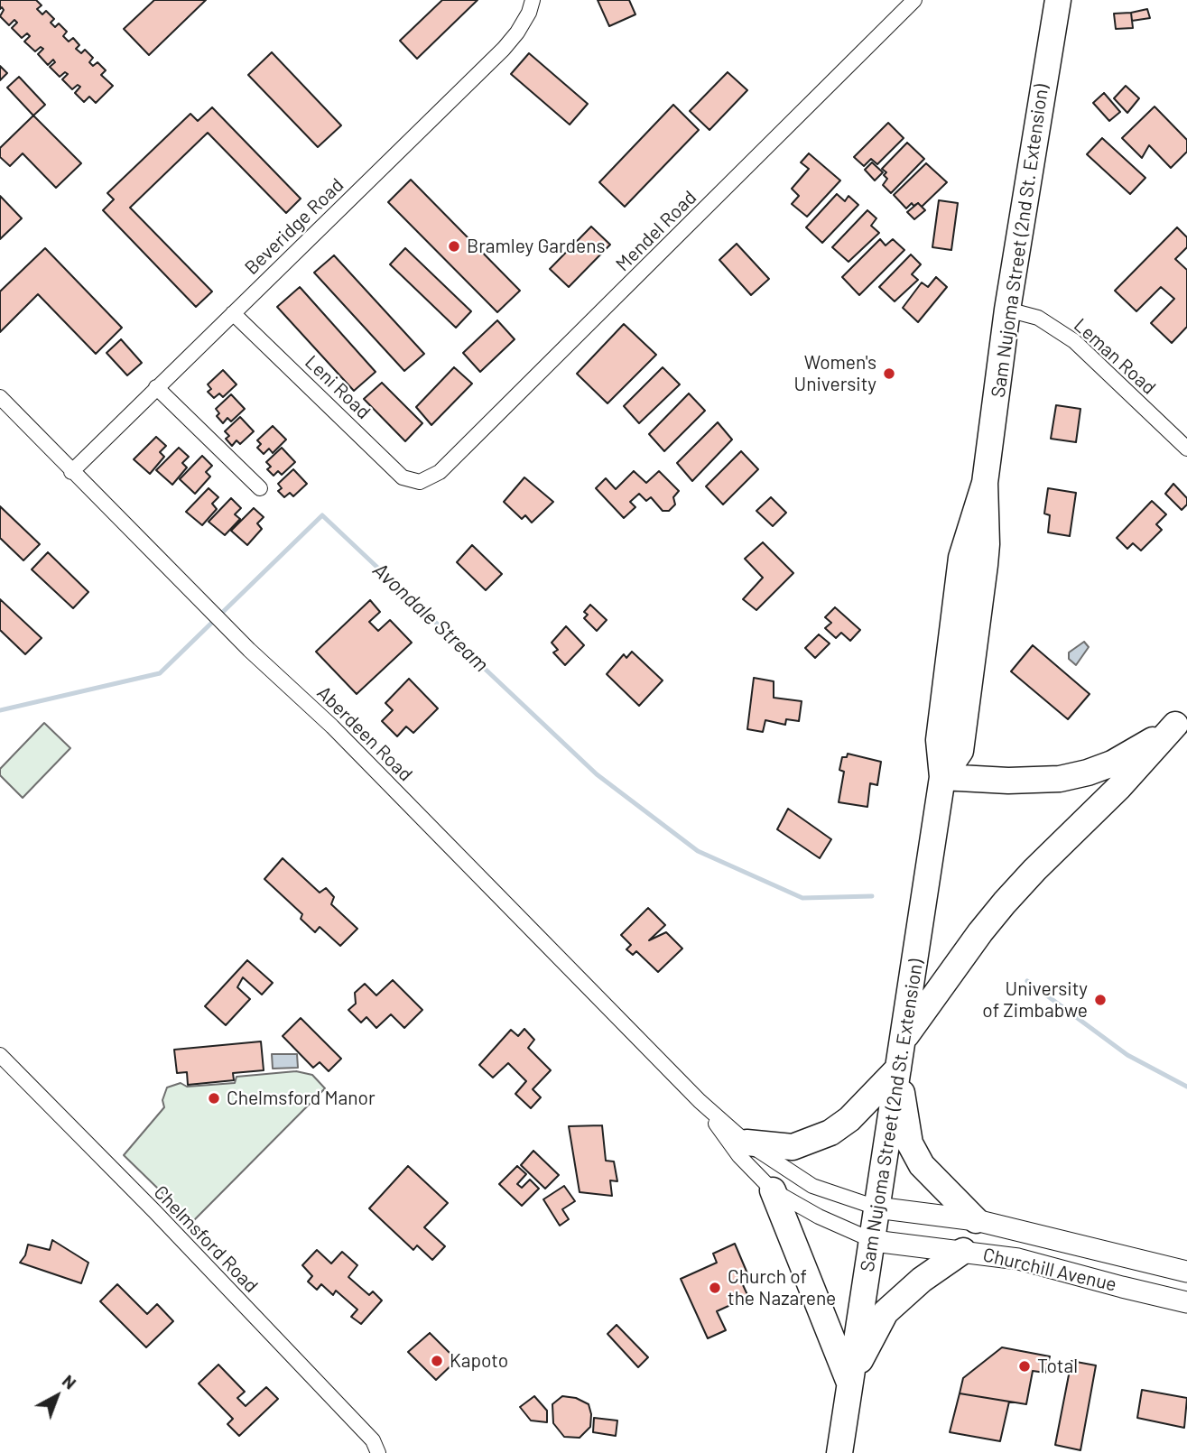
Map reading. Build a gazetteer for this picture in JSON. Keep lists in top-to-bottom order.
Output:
{
  "streets": {
    "highway": ["Sam Nujoma Street (2nd St. Extension)"],
    "main road": ["Churchill Avenue"],
    "street": [
      "Beveridge Road",
      "Mendel Road",
      "Leman Road",
      "Leni Road",
      "Aberdeen Road",
      "Chelmsford Road"
    ]
  },
  "crossings": [
    ["Beveridge Road", "Leni Road"],
    ["Beveridge Road", "Aberdeen Road"],
    ["Mendel Road", "Leni Road"],
    ["Sam Nujoma Street (2nd St. Extension)", "Leman Road"],
    ["Sam Nujoma Street (2nd St. Extension)", "Aberdeen Road"],
    ["Sam Nujoma Street (2nd St. Extension)", "Churchill Avenue"],
    ["Aberdeen Road", "Churchill Avenue"]
  ],
  "water": ["Avondale Stream"],
  "places": [
    "Bramley Gardens",
    "Women's University",
    "University of Zimbabwe",
    "Chelmsford Manor",
    "Church of the Nazarene",
    "Kapoto",
    "Total"
  ],
  "north": "top right"
}
